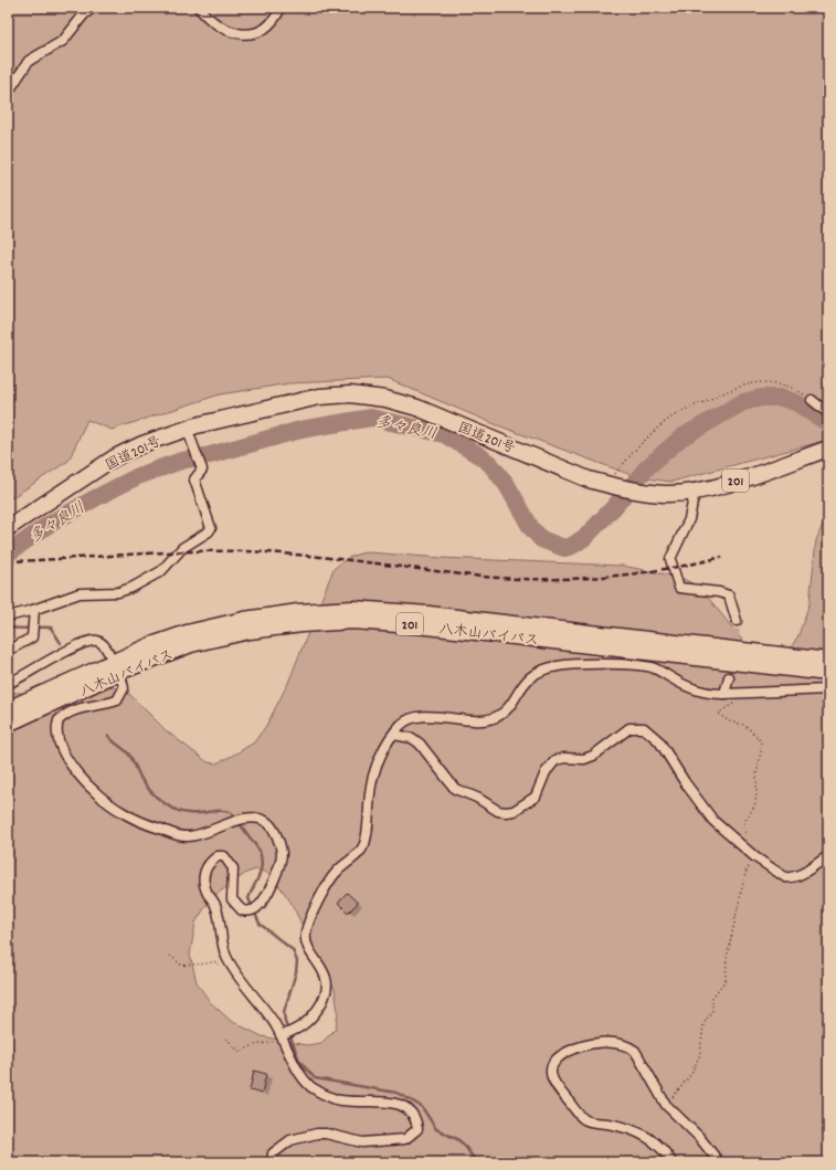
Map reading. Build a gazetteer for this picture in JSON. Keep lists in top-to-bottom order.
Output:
{
  "streets": {
    "highway": ["国道201号", "201", "八木山バイパス"]
  },
  "water": ["多々良川"]
}
